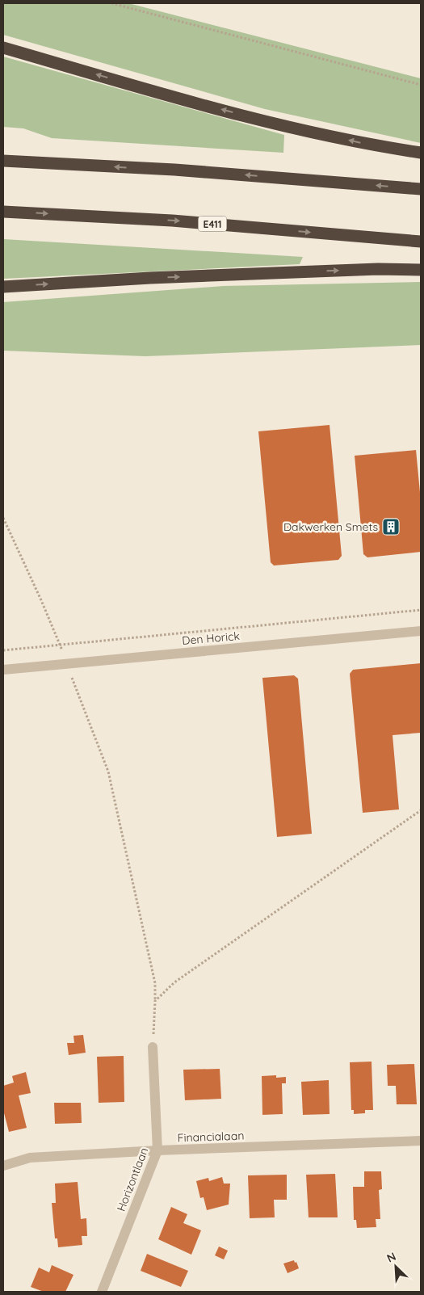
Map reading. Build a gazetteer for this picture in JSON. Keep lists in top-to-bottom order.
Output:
{
  "streets": {
    "highway": ["E411"],
    "street": ["Den Horick", "Financialaan", "Horizontlaan"]
  },
  "crossings": [
    ["Financialaan", "Horizontlaan"]
  ],
  "places": {
    "building": ["Dakwerken Smets"]
  },
  "north": "top left"
}
